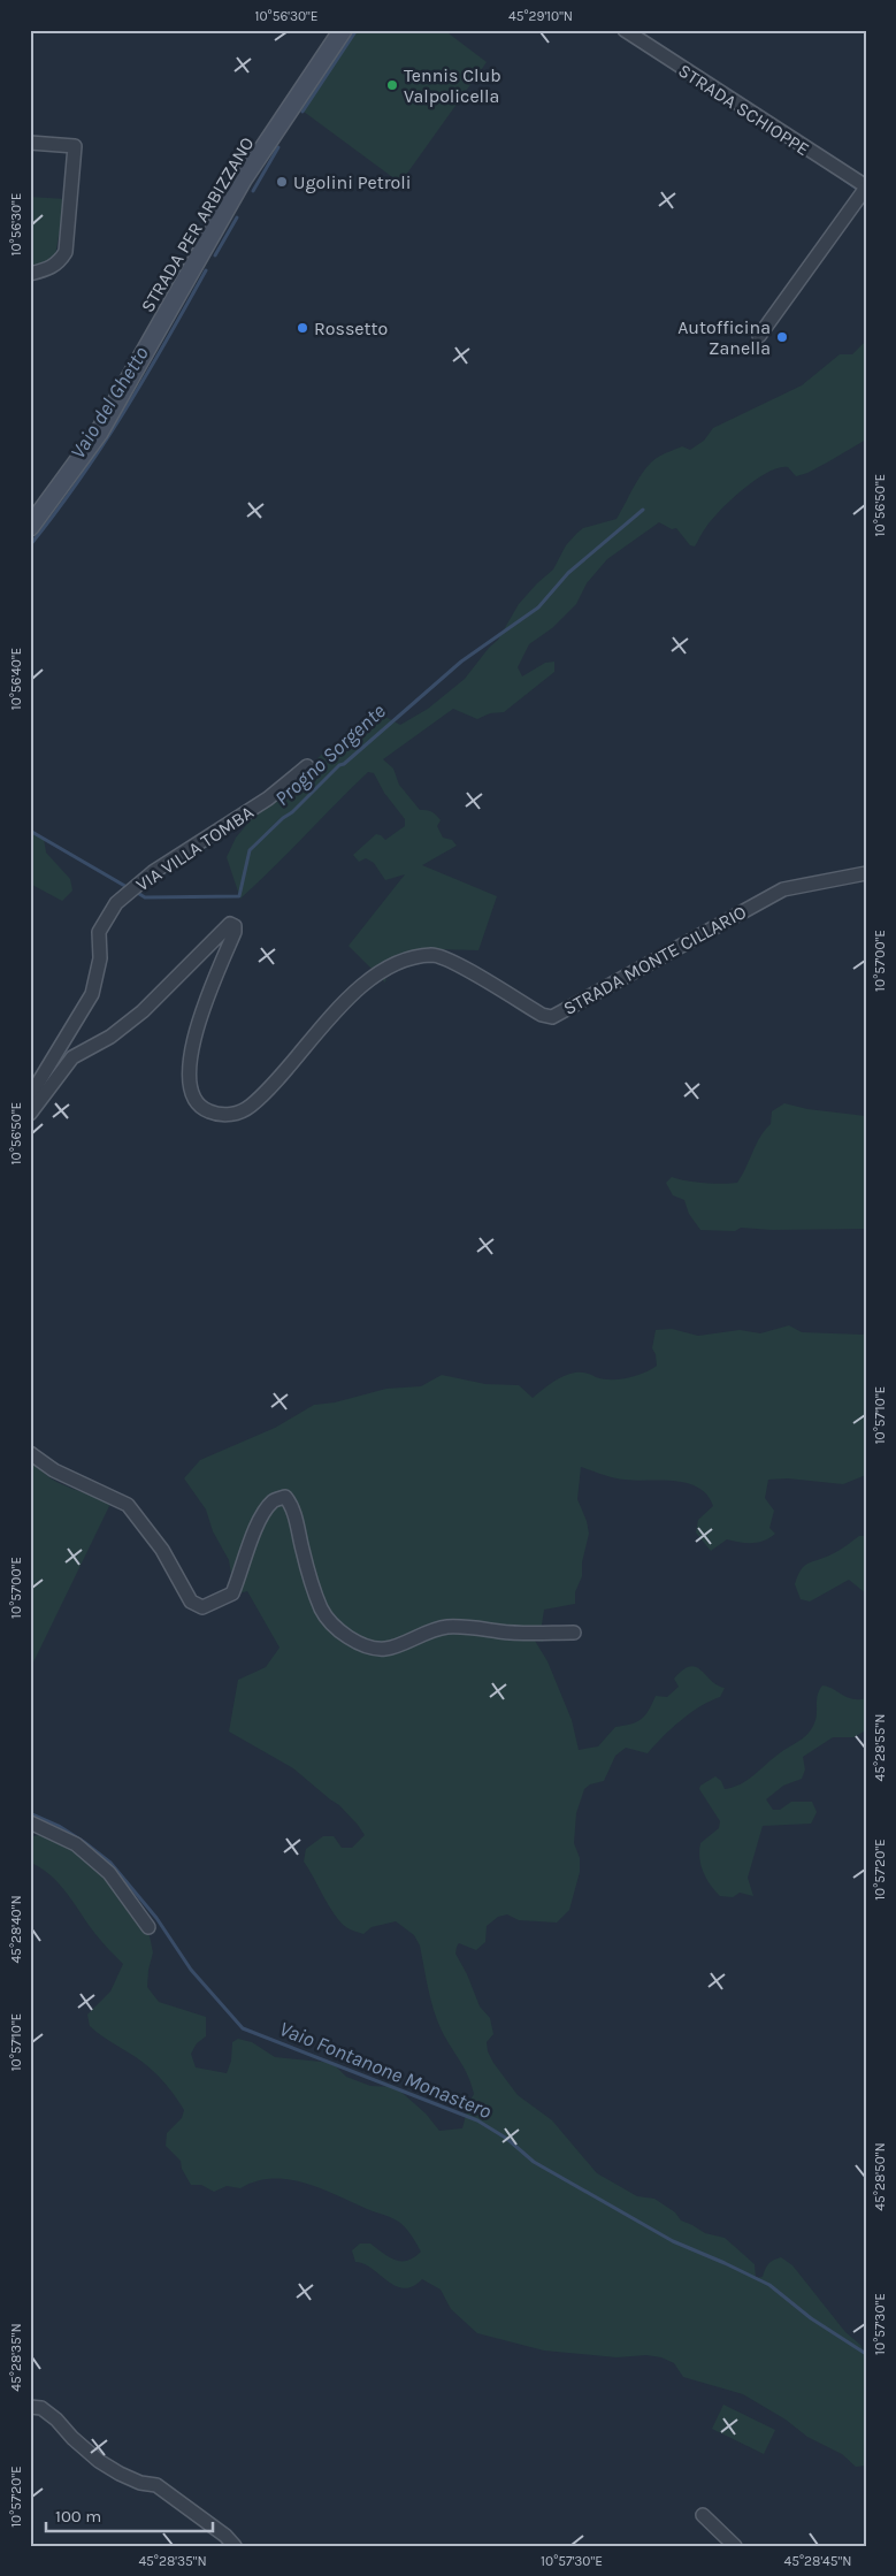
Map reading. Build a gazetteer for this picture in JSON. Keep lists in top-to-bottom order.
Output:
{
  "streets": {
    "main road": ["STRADA PER ARBIZZANO"],
    "street": ["STRADA SCHIOPPE", "VIA VILLA TOMBA", "STRADA MONTE CILLARIO"]
  },
  "water": ["Vaio del Ghetto", "Progno Sorgente", "Vaio Fontanone Monastero"],
  "places": [
    "Tennis Club Valpolicella",
    "Ugolini Petroli",
    "Rossetto",
    "Autofficina Zanella"
  ],
  "scale_bar": "100 m",
  "coordinates": [
    "10°56'30\"E",
    "45°29'10\"N",
    "10°56'50\"E",
    "10°56'40\"E",
    "10°57'00\"E",
    "10°57'10\"E",
    "45°28'55\"N",
    "10°57'20\"E",
    "45°28'40\"N",
    "45°28'50\"N",
    "10°57'30\"E",
    "45°28'35\"N",
    "45°28'45\"N"
  ]
}
